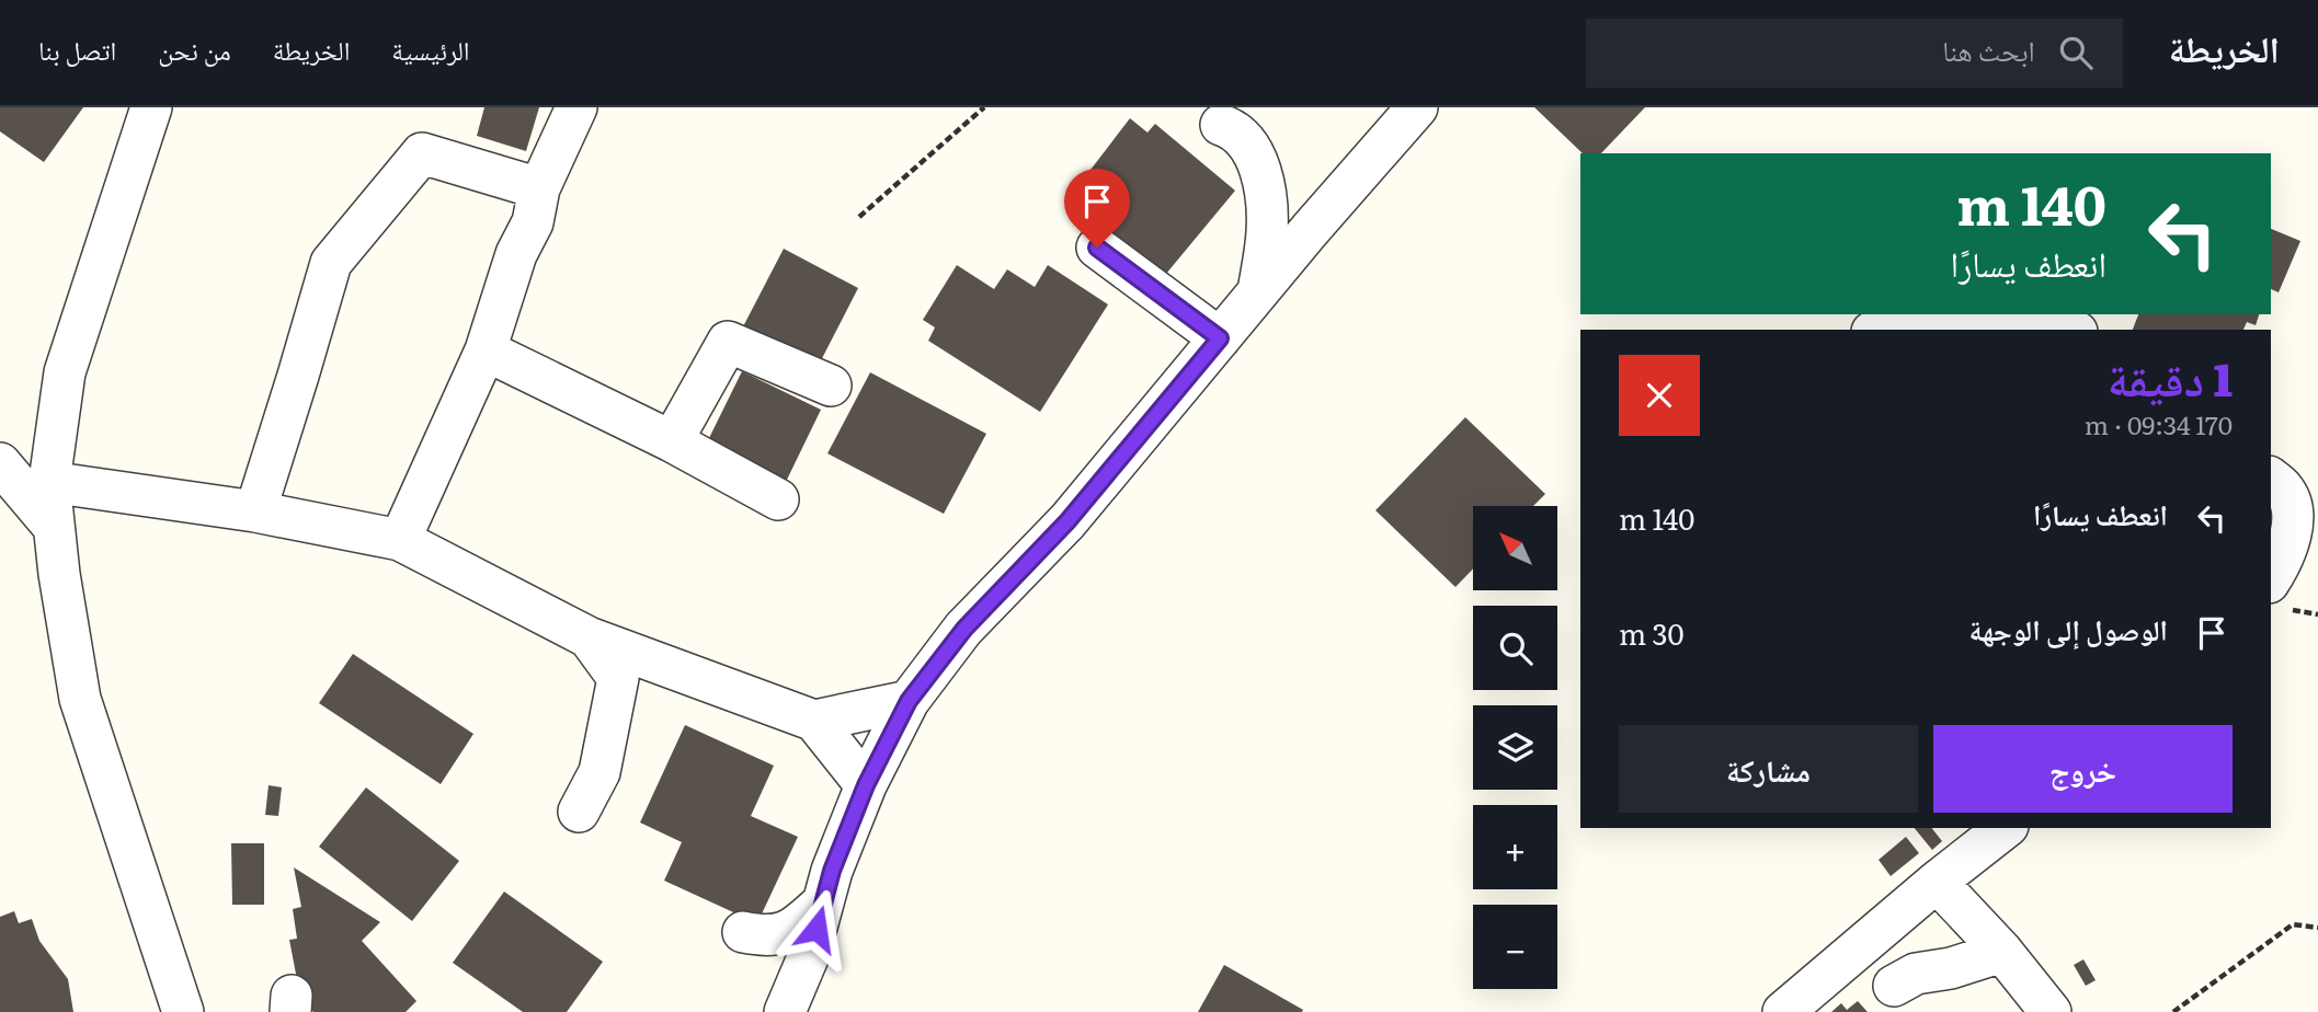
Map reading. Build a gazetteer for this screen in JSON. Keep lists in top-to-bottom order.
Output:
{
  "north": "top left",
  "page": {
    "header": "الخريطة",
    "search": "ابحث هنا",
    "nav": [
      "الرئيسية",
      "الخريطة",
      "من نحن",
      "اتصل بنا"
    ],
    "turn": ["140 m", "انعطف يسارًا"],
    "heading": ["1 دقيقة", "170 m · 09:34"],
    "list": [
      {
        "name": "انعطف يسارًا",
        "value": "140 m"
      },
      {
        "name": "الوصول إلى الوجهة",
        "value": "30 m"
      }
    ],
    "map_buttons": ["+", "−"],
    "buttons": ["خروج", "مشاركة"]
  }
}
